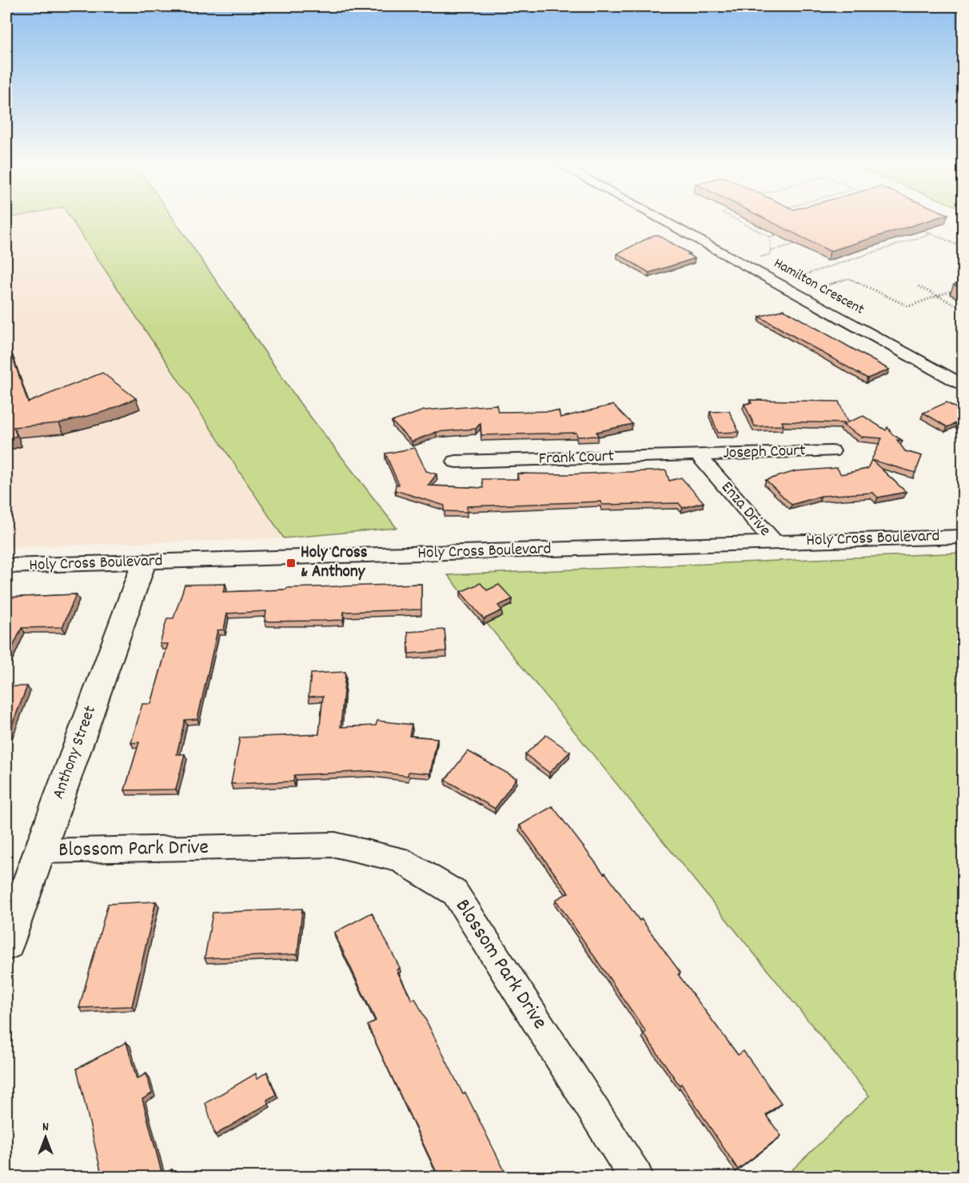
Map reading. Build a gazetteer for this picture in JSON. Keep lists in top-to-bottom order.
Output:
{
  "streets": {
    "street": [
      "Hamilton Crescent",
      "Joseph Court",
      "Frank Court",
      "Enza Drive",
      "Holy Cross Boulevard",
      "Anthony Street",
      "Blossom Park Drive"
    ]
  },
  "crossings": [
    ["Joseph Court", "Frank Court"],
    ["Joseph Court", "Enza Drive"],
    ["Frank Court", "Enza Drive"],
    ["Enza Drive", "Holy Cross Boulevard"],
    ["Holy Cross Boulevard", "Anthony Street"],
    ["Anthony Street", "Blossom Park Drive"]
  ],
  "places": {
    "transit": ["Holy Cross & Anthony"]
  },
  "north": "top"
}
